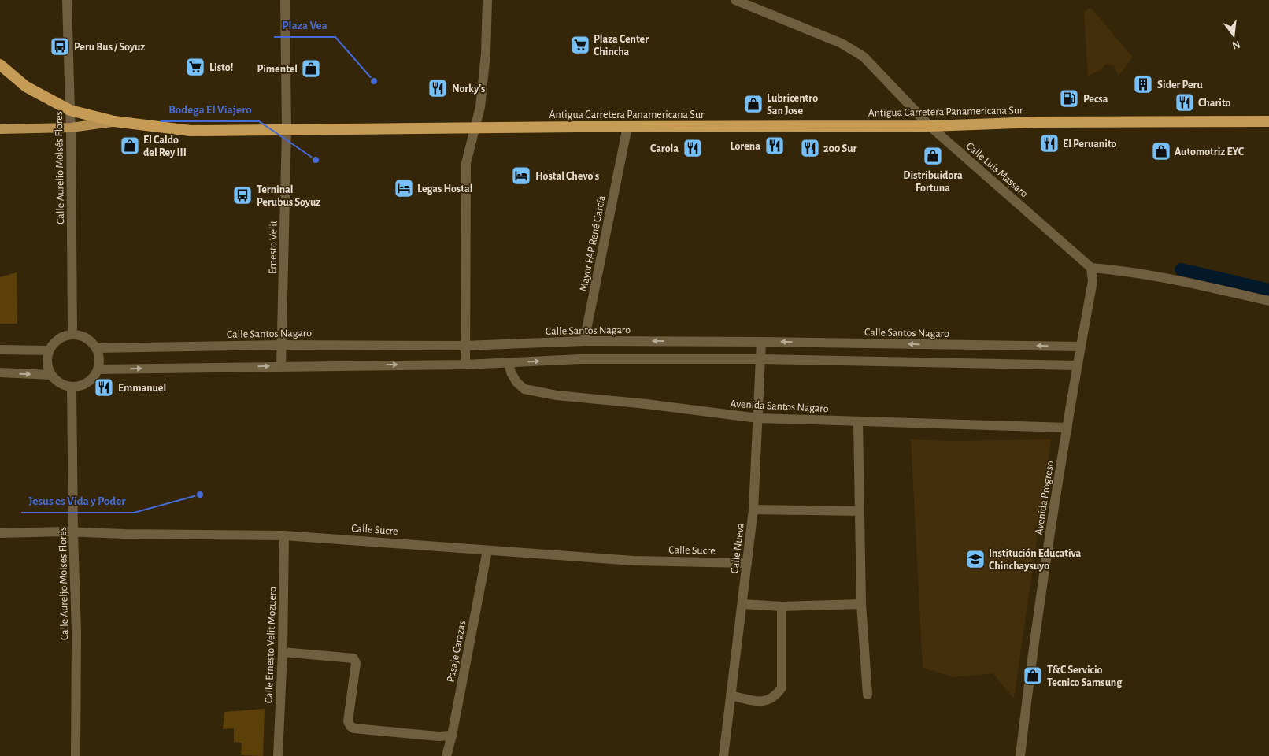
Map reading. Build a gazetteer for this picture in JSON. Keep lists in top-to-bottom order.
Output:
{
  "streets": {
    "highway": ["Antigua Carretera Panamericana Sur"],
    "street": [
      "Calle Aurelio Moisés Flores",
      "Calle Luis Massaro",
      "Mayor FAP René García",
      "Ernesto Velit",
      "Calle Santos Nagaro",
      "Avenida Santos Nagaro",
      "Avenida Progreso",
      "Calle Sucre",
      "Calle Nueva",
      "Calle Aureljo Moises Flores",
      "Calle Ernesto Velit Mozuero",
      "Pasaje Carazas"
    ]
  },
  "crossings": [
    ["Antigua Carretera Panamericana Sur", "Calle Aurelio Moisés Flores"],
    ["Antigua Carretera Panamericana Sur", "Calle Luis Massaro"],
    ["Antigua Carretera Panamericana Sur", "Mayor FAP René García"],
    ["Antigua Carretera Panamericana Sur", "Ernesto Velit"],
    ["Calle Aurelio Moisés Flores", "Calle Santos Nagaro"],
    ["Calle Aurelio Moisés Flores", "Calle Aureljo Moises Flores"],
    ["Calle Luis Massaro", "Avenida Progreso"],
    ["Mayor FAP René García", "Calle Santos Nagaro"],
    ["Ernesto Velit", "Calle Santos Nagaro"],
    ["Calle Santos Nagaro", "Avenida Progreso"],
    ["Calle Santos Nagaro", "Calle Nueva"],
    ["Calle Santos Nagaro", "Calle Aureljo Moises Flores"],
    ["Avenida Santos Nagaro", "Avenida Progreso"],
    ["Avenida Santos Nagaro", "Calle Nueva"],
    ["Calle Sucre", "Calle Nueva"],
    ["Calle Sucre", "Calle Aureljo Moises Flores"],
    ["Calle Sucre", "Calle Ernesto Velit Mozuero"],
    ["Calle Sucre", "Pasaje Carazas"]
  ],
  "places": {
    "supermarket": ["Plaza Center Chincha", "Listo!"],
    "bus stop": ["Peru Bus / Soyuz", "Terninal Perubus Soyuz"],
    "shop": [
      "Pimentel",
      "Lubricentro San Jose",
      "El Caldo del Rey III",
      "Automotriz EYC",
      "Distribuidora Fortuna",
      "T&C Servicio Tecnico Samsung"
    ],
    "other": ["Plaza Vea", "Bodega El Viajero", "Jesus es Vida y Poder"],
    "building": ["Sider Peru"],
    "restaurant": [
      "Norky's",
      "Charito",
      "El Peruanito",
      "Lorena",
      "Carola",
      "200 Sur",
      "Emmanuel"
    ],
    "fuel station": ["Pecsa"],
    "hotel": ["Hostal Chevo's", "Legas Hostal"],
    "school or university": ["Institución Educativa Chinchaysuyo"]
  },
  "north": "bottom"
}
